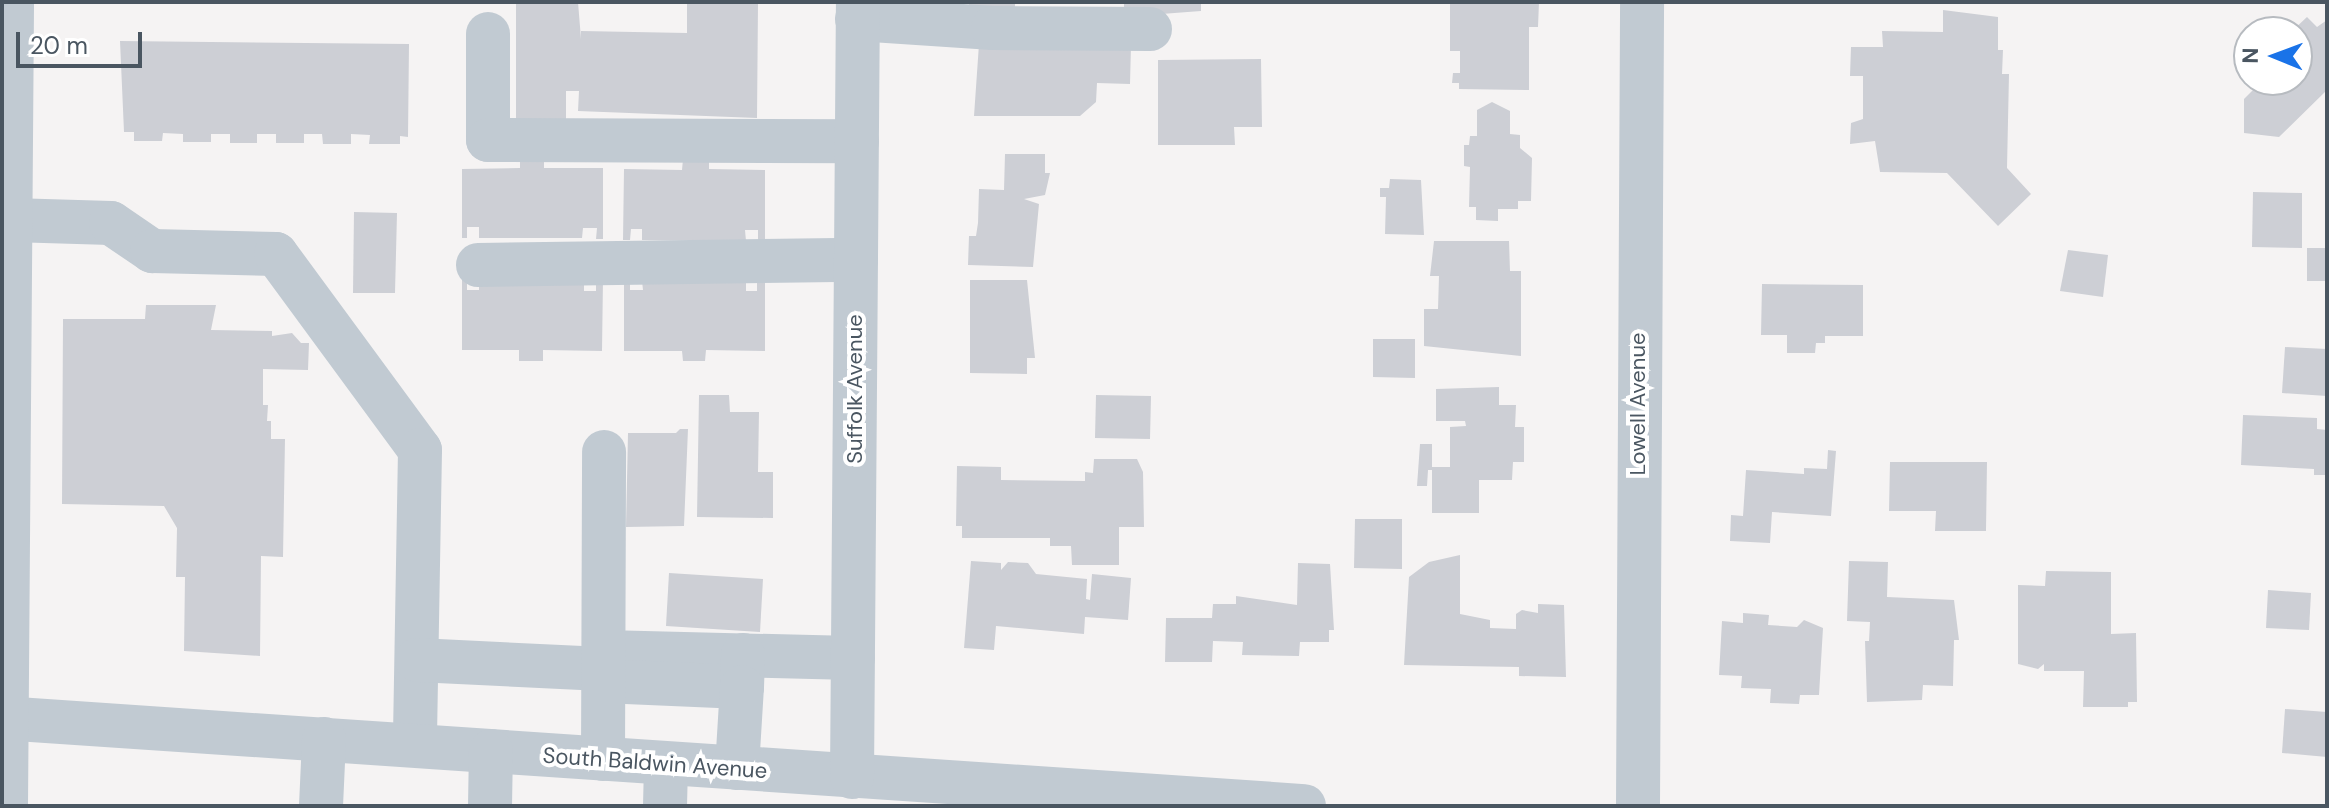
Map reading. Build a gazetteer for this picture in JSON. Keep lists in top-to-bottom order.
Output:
{
  "streets": {
    "street": ["Suffolk Avenue", "Lowell Avenue", "South Baldwin Avenue"]
  },
  "crossings": [
    ["Suffolk Avenue", "South Baldwin Avenue"]
  ],
  "scale_bar": "20 m",
  "north": "left"
}
